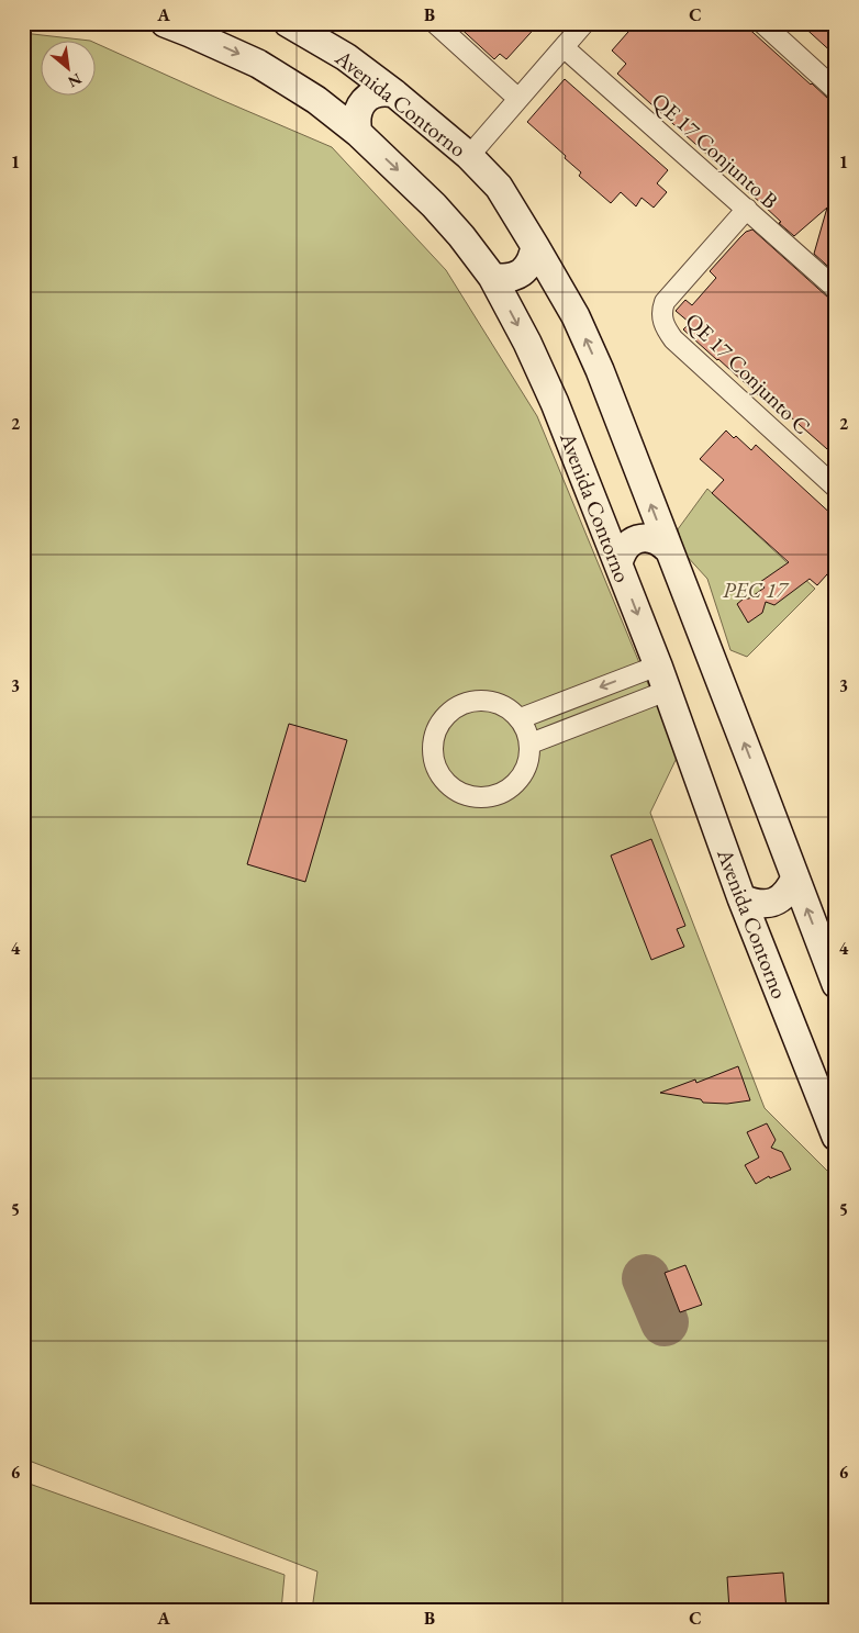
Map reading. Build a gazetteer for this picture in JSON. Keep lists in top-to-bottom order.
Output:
{
  "streets": {
    "main road": ["Avenida Contorno"],
    "street": ["QE 17 Conjunto B", "QE 17 Conjunto C"]
  },
  "crossings": [
    ["QE 17 Conjunto B", "QE 17 Conjunto C"]
  ],
  "parks": ["PEC 17"],
  "north": "bottom right",
  "grid": {
    "columns": ["A", "B", "C"],
    "rows": [
      "1",
      "2",
      "3",
      "4",
      "5",
      "6"
    ]
  }
}
